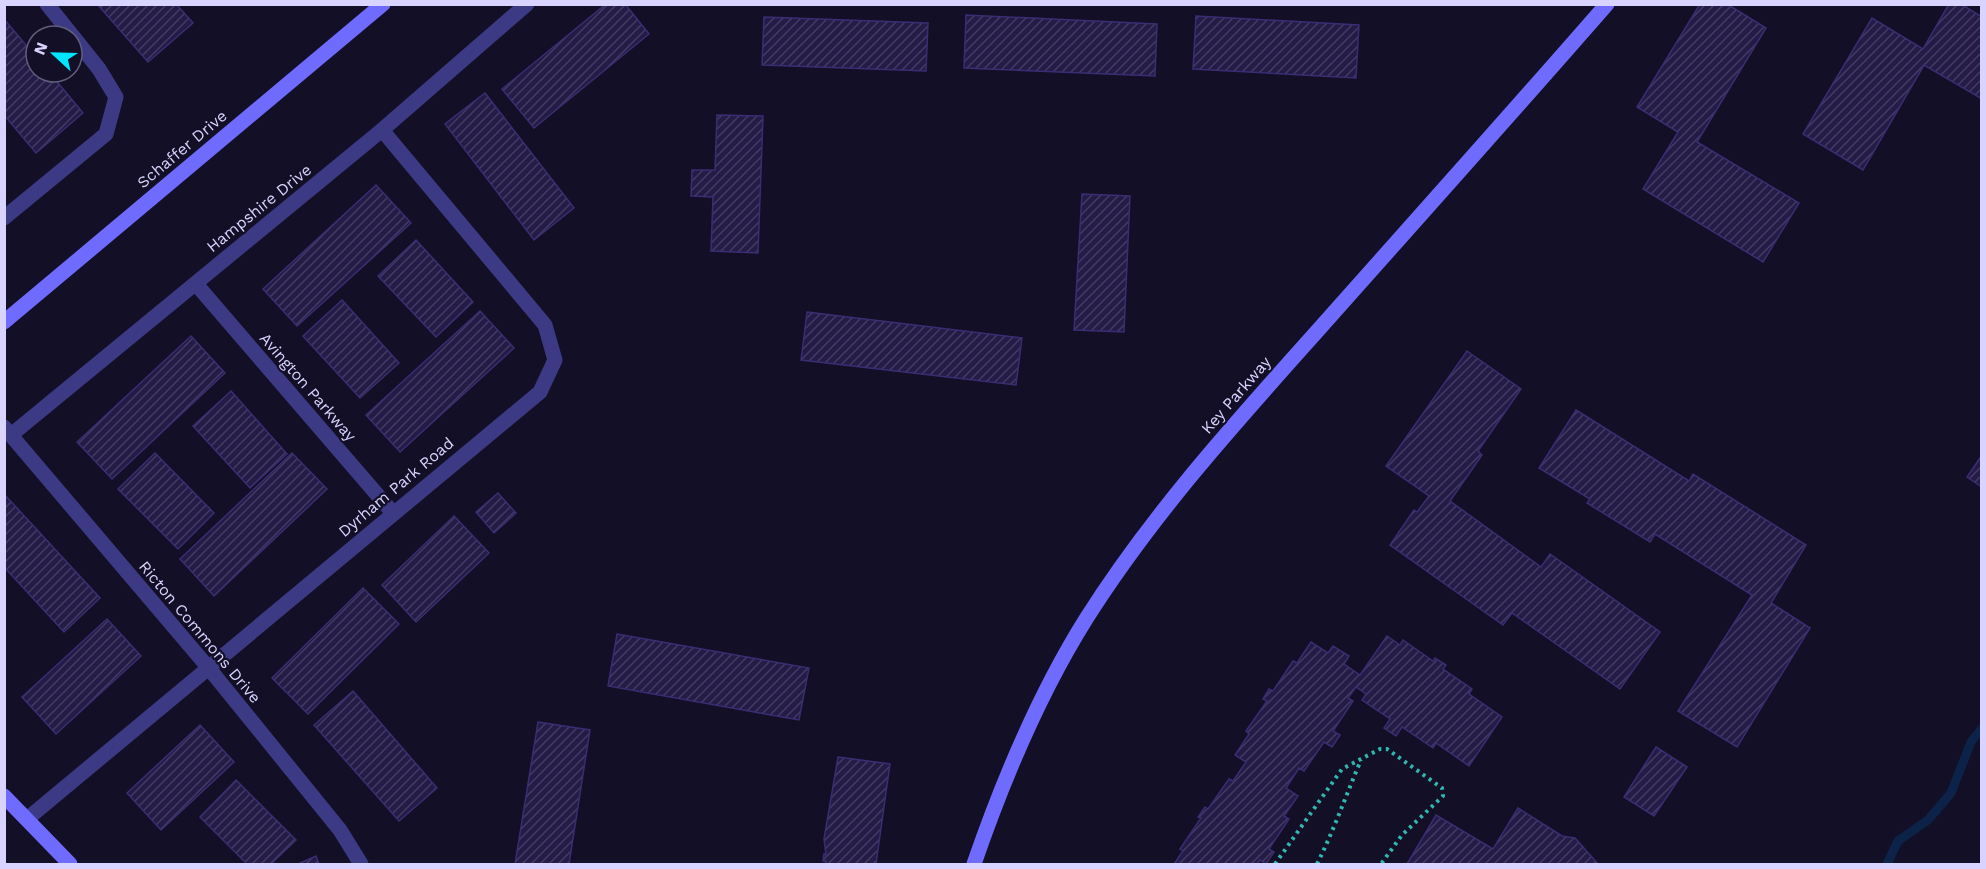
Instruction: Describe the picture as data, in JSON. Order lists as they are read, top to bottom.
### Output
{
  "streets": {
    "street": [
      "Schaffer Drive",
      "Hampshire Drive",
      "Avington Parkway",
      "Key Parkway",
      "Dyrham Park Road",
      "Ricton Commons Drive"
    ]
  },
  "crossings": [
    ["Hampshire Drive", "Avington Parkway"],
    ["Hampshire Drive", "Dyrham Park Road"],
    ["Hampshire Drive", "Ricton Commons Drive"],
    ["Avington Parkway", "Dyrham Park Road"],
    ["Dyrham Park Road", "Ricton Commons Drive"]
  ],
  "north": "left"
}
